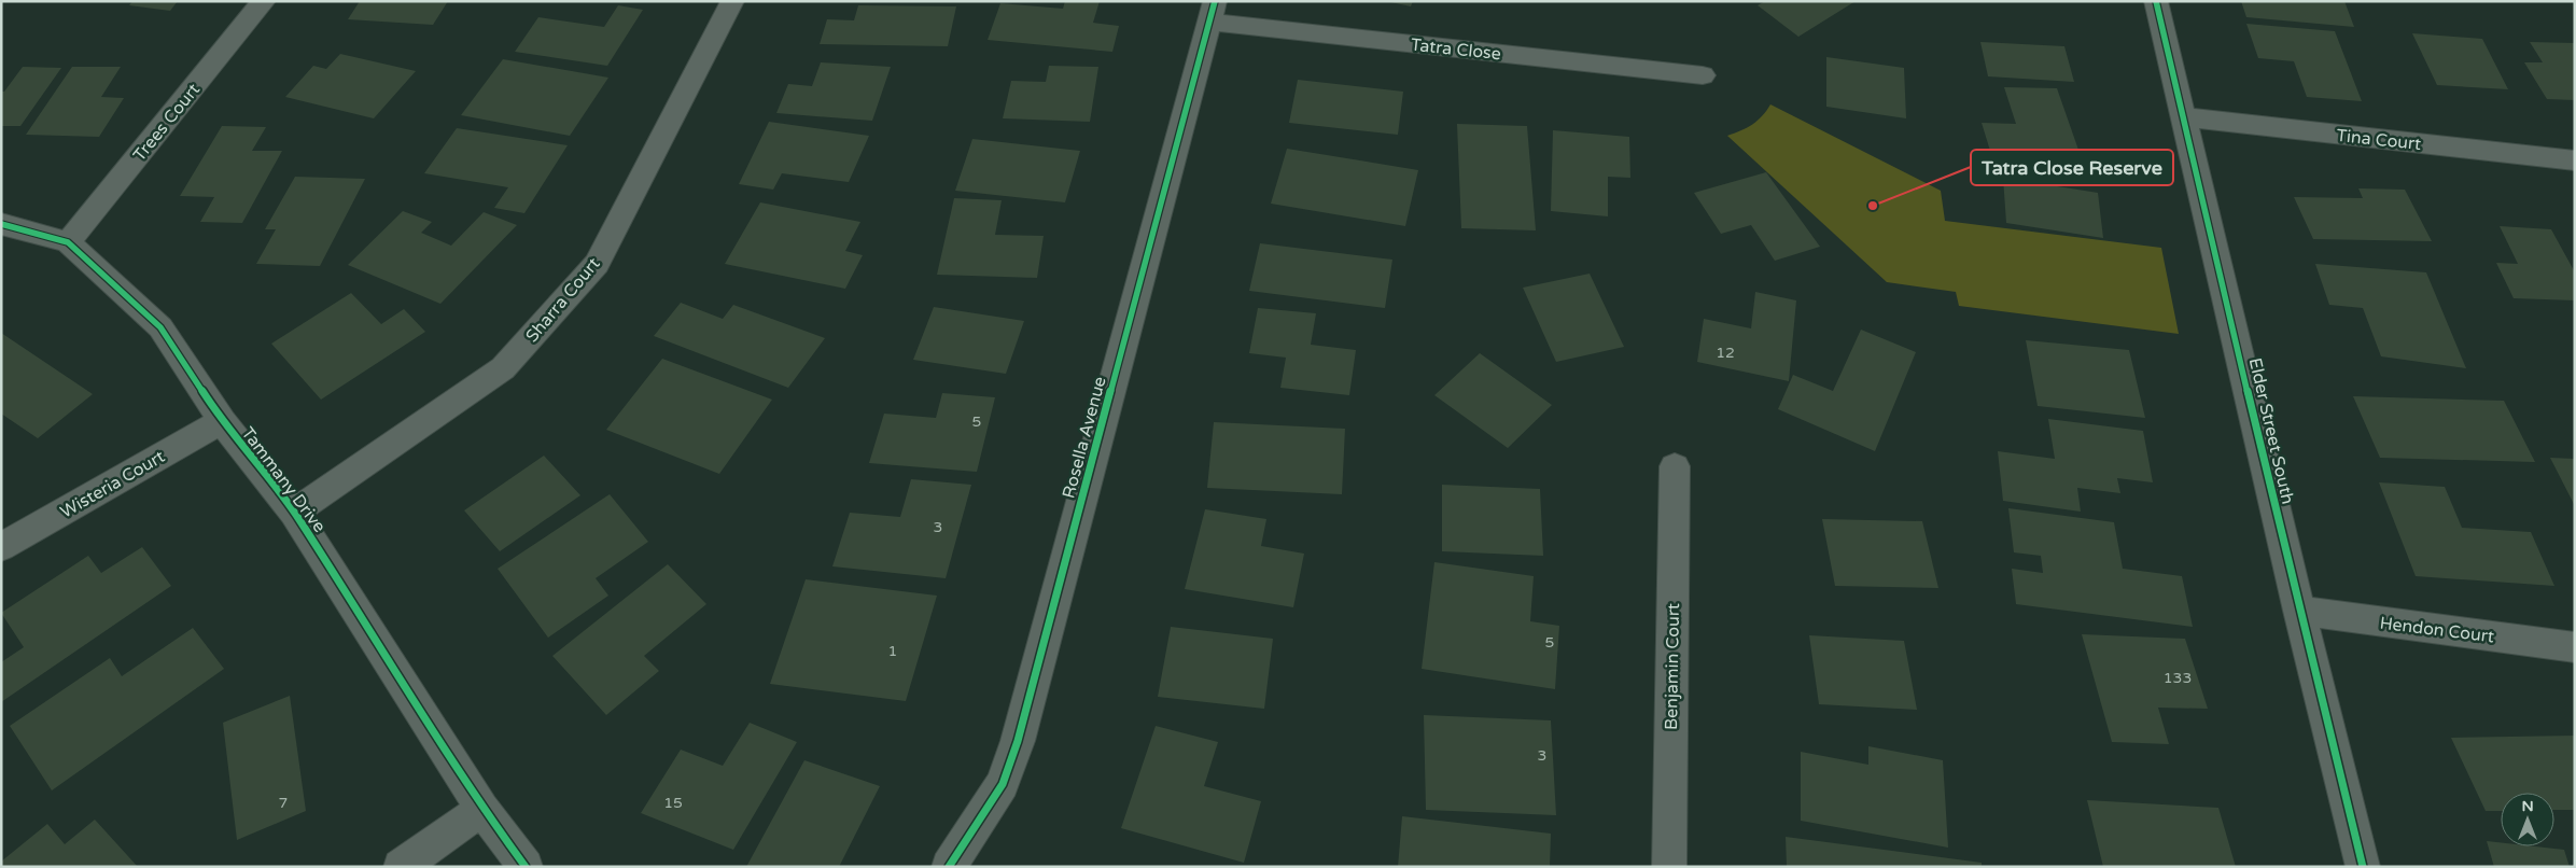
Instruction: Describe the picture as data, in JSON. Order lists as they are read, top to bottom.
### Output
{
  "streets": {
    "street": [
      "Tatra Close",
      "Trees Court",
      "Tina Court",
      "Sharra Court",
      "Elder Street South",
      "Rosella Avenue",
      "Tammany Drive",
      "Wisteria Court",
      "Hendon Court",
      "Benjamin Court"
    ]
  },
  "crossings": [
    ["Tatra Close", "Rosella Avenue"],
    ["Trees Court", "Tammany Drive"],
    ["Tina Court", "Elder Street South"],
    ["Sharra Court", "Tammany Drive"],
    ["Elder Street South", "Hendon Court"],
    ["Tammany Drive", "Wisteria Court"]
  ],
  "places": ["Tatra Close Reserve"],
  "house_numbers": [
    "12",
    "5",
    "3",
    "5",
    "1",
    "133",
    "3",
    "7",
    "15"
  ],
  "north": "top"
}
